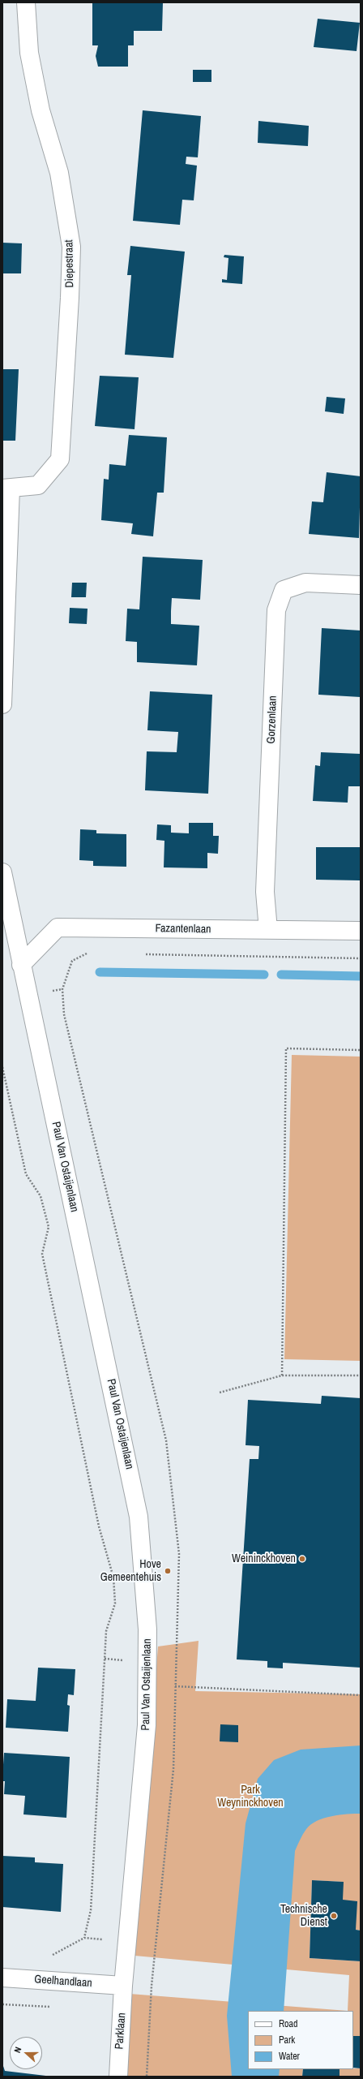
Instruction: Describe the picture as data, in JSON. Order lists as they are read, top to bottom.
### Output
{
  "streets": {
    "street": [
      "Diepestraat",
      "Gorzenlaan",
      "Fazantenlaan",
      "Paul Van Ostaijenlaan",
      "Geelhandlaan",
      "Parklaan"
    ]
  },
  "crossings": [
    ["Gorzenlaan", "Fazantenlaan"],
    ["Fazantenlaan", "Paul Van Ostaijenlaan"],
    ["Paul Van Ostaijenlaan", "Geelhandlaan"],
    ["Paul Van Ostaijenlaan", "Parklaan"],
    ["Geelhandlaan", "Parklaan"]
  ],
  "parks": ["Park Weyninckhoven"],
  "places": ["Weininckhoven", "Hove Gemeentehuis", "Technische Dienst"],
  "legend": ["Road", "Park", "Water"],
  "north": "left"
}
